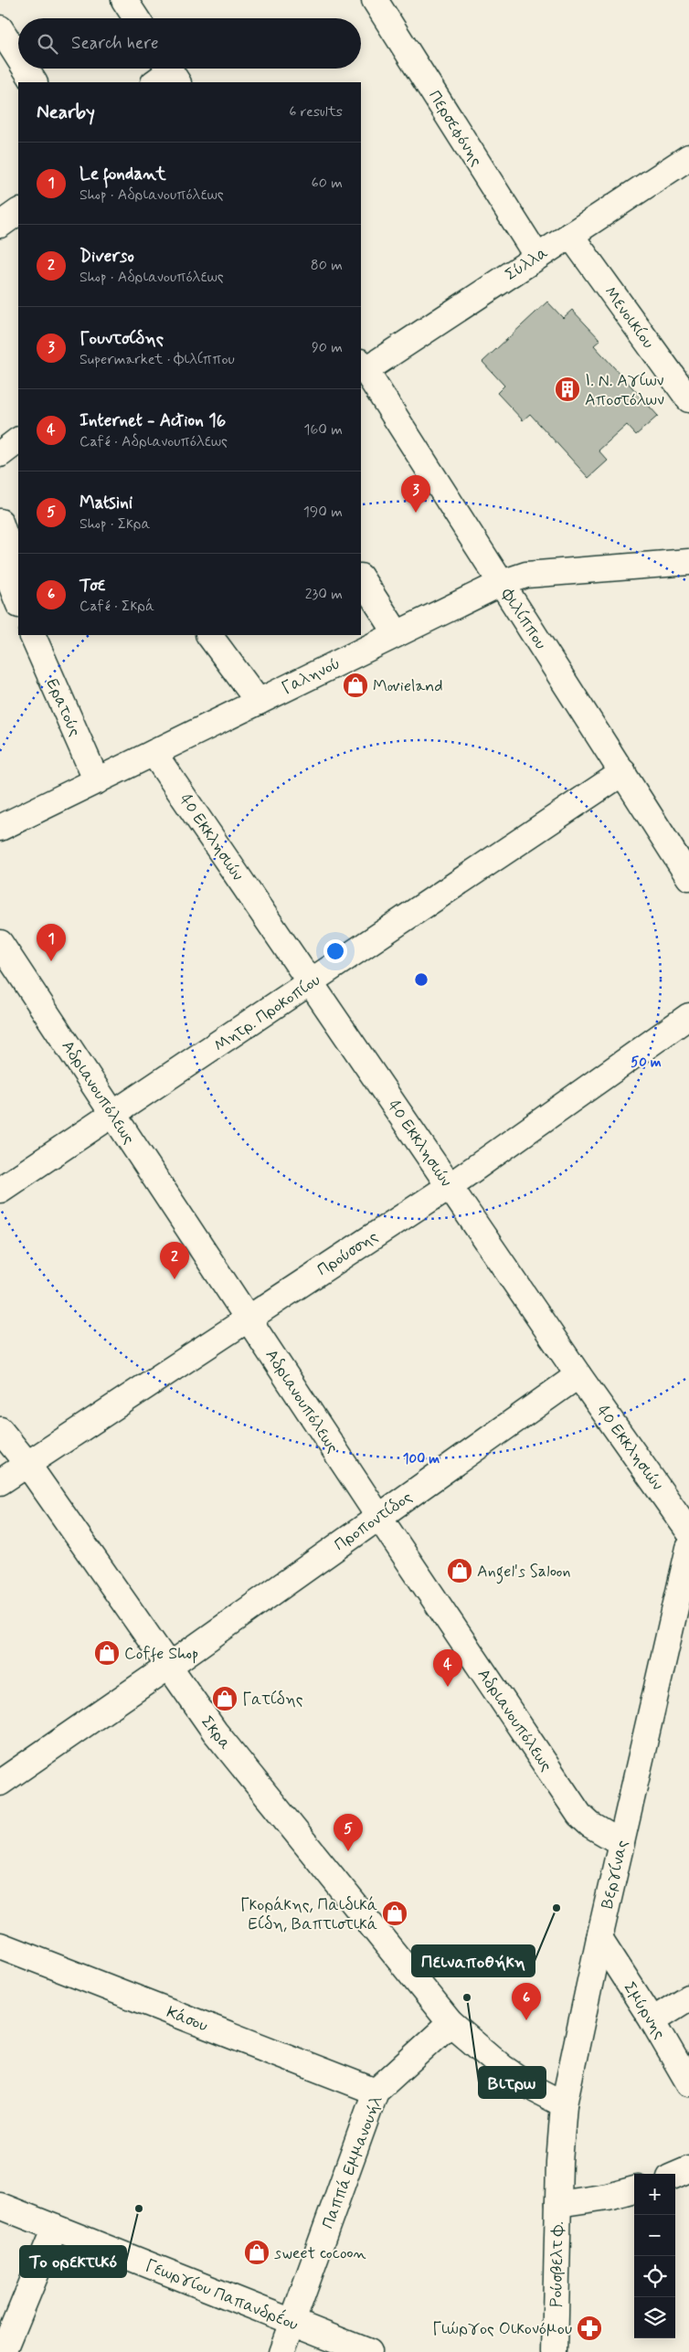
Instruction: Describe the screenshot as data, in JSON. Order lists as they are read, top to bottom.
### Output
{
  "streets": {
    "street": [
      "Περσεφόνης",
      "Σύλλα",
      "Μενοικίου",
      "Φιλίππου",
      "Γαληνού",
      "Ερατούς",
      "40 Εκκλησιών",
      "Μητρ. Προκοπίου",
      "Αδριανουπόλεως",
      "Προύσσης",
      "Προποντίδος",
      "Σκρα",
      "Βεργίνας",
      "Σμύρνης",
      "Κάσου",
      "Παππά Εμμανουήλ",
      "Ρούσβελτ Φ.",
      "Γεωργίου Παπανδρέου"
    ]
  },
  "crossings": [
    ["Περσεφόνης", "Σύλλα"],
    ["Σύλλα", "Μενοικίου"],
    ["Σύλλα", "Φιλίππου"],
    ["Φιλίππου", "Γαληνού"],
    ["Φιλίππου", "Μητρ. Προκοπίου"],
    ["Γαληνού", "Ερατούς"],
    ["Γαληνού", "40 Εκκλησιών"],
    ["40 Εκκλησιών", "Μητρ. Προκοπίου"],
    ["40 Εκκλησιών", "Προύσσης"],
    ["40 Εκκλησιών", "Προποντίδος"],
    ["Μητρ. Προκοπίου", "Αδριανουπόλεως"],
    ["Αδριανουπόλεως", "Προύσσης"],
    ["Αδριανουπόλεως", "Προποντίδος"],
    ["Αδριανουπόλεως", "Βεργίνας"],
    ["Προύσσης", "Σκρα"],
    ["Προποντίδος", "Σκρα"],
    ["Σκρα", "Βεργίνας"],
    ["Σκρα", "Παππά Εμμανουήλ"],
    ["Βεργίνας", "Σμύρνης"],
    ["Βεργίνας", "Ρούσβελτ Φ."],
    ["Κάσου", "Παππά Εμμανουήλ"],
    ["Παππά Εμμανουήλ", "Γεωργίου Παπανδρέου"]
  ],
  "places": {
    "building": ["Ι. Ν. Αγίων Αποστόλων"],
    "shop": [
      "Movieland",
      "Angel's Saloon",
      "Coffe Shop",
      "Γατίδης",
      "Γκοράκης, Παιδικά Είδη, Βαπτιστικά",
      "sweet cocoon"
    ],
    "other": ["Πειναποθήκη", "Βιτρω", "Το ορεκτικό"],
    "pharmacy": ["Γιώργος Οικονόμου"]
  },
  "page": {
    "search": "Search here",
    "heading": ["Nearby", "6 results"],
    "list": [
      {
        "mark": "1",
        "name": "Le fondant",
        "note": "Shop · Αδριανουπόλεως",
        "value": "60 m"
      },
      {
        "mark": "2",
        "name": "Diverso",
        "note": "Shop · Αδριανουπόλεως",
        "value": "80 m"
      },
      {
        "mark": "3",
        "name": "Γουντσίδης",
        "note": "Supermarket · Φιλίππου",
        "value": "90 m"
      },
      {
        "mark": "4",
        "name": "Internet - Action 16",
        "note": "Café · Αδριανουπόλεως",
        "value": "160 m"
      },
      {
        "mark": "5",
        "name": "Matsini",
        "note": "Shop · Σκρα",
        "value": "190 m"
      },
      {
        "mark": "6",
        "name": "Τσε",
        "note": "Café · Σκρά",
        "value": "230 m"
      }
    ],
    "pins": [
      "3",
      "1",
      "2",
      "4",
      "5",
      "6"
    ],
    "map_buttons": ["+", "−"]
  },
  "rings": ["50 m", "100 m"]
}
